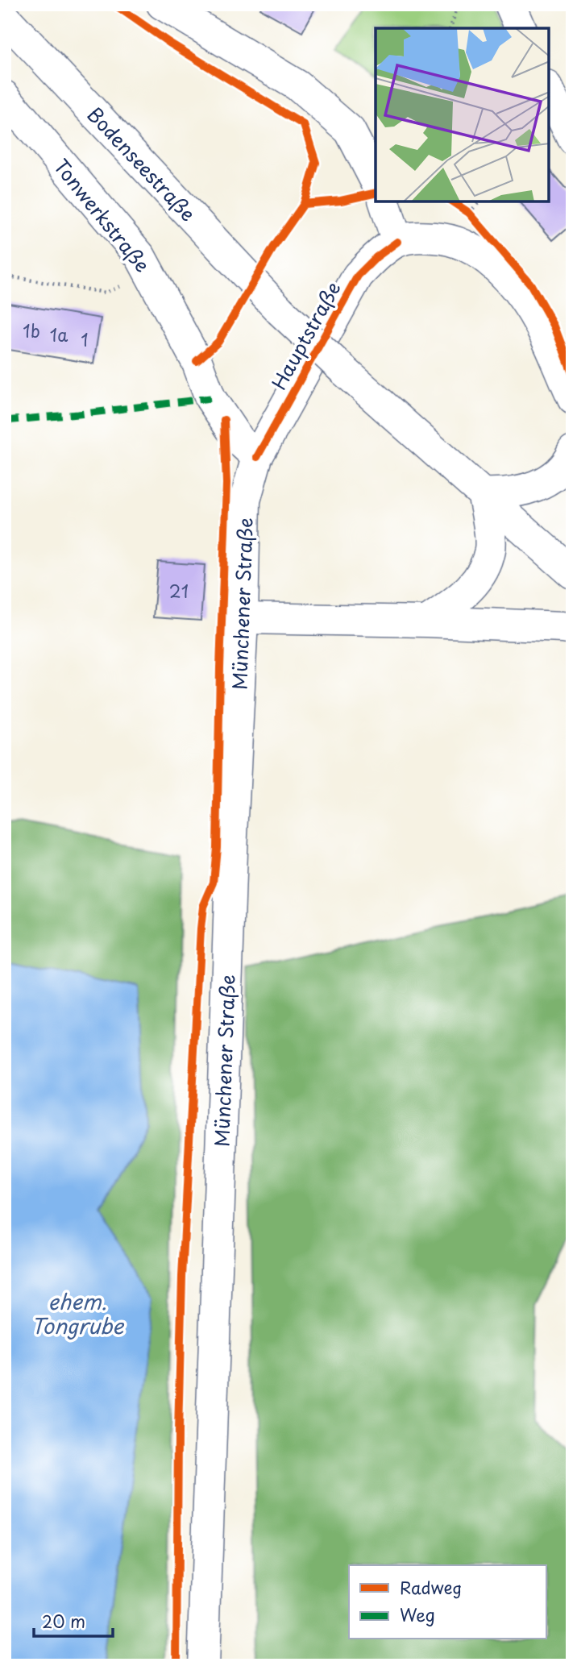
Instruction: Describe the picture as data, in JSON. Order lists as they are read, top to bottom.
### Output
{
  "streets": {
    "street": [
      "Bodenseestraße",
      "Tonwerkstraße",
      "Hauptstraße",
      "Münchener Straße"
    ]
  },
  "crossings": [
    ["Tonwerkstraße", "Hauptstraße"],
    ["Tonwerkstraße", "Münchener Straße"],
    ["Hauptstraße", "Münchener Straße"]
  ],
  "water": ["ehem. Tongrube"],
  "house_numbers": [
    "1b",
    "1a",
    "1",
    "21"
  ],
  "legend": ["Radweg", "Weg"],
  "scale_bar": "20 m"
}
